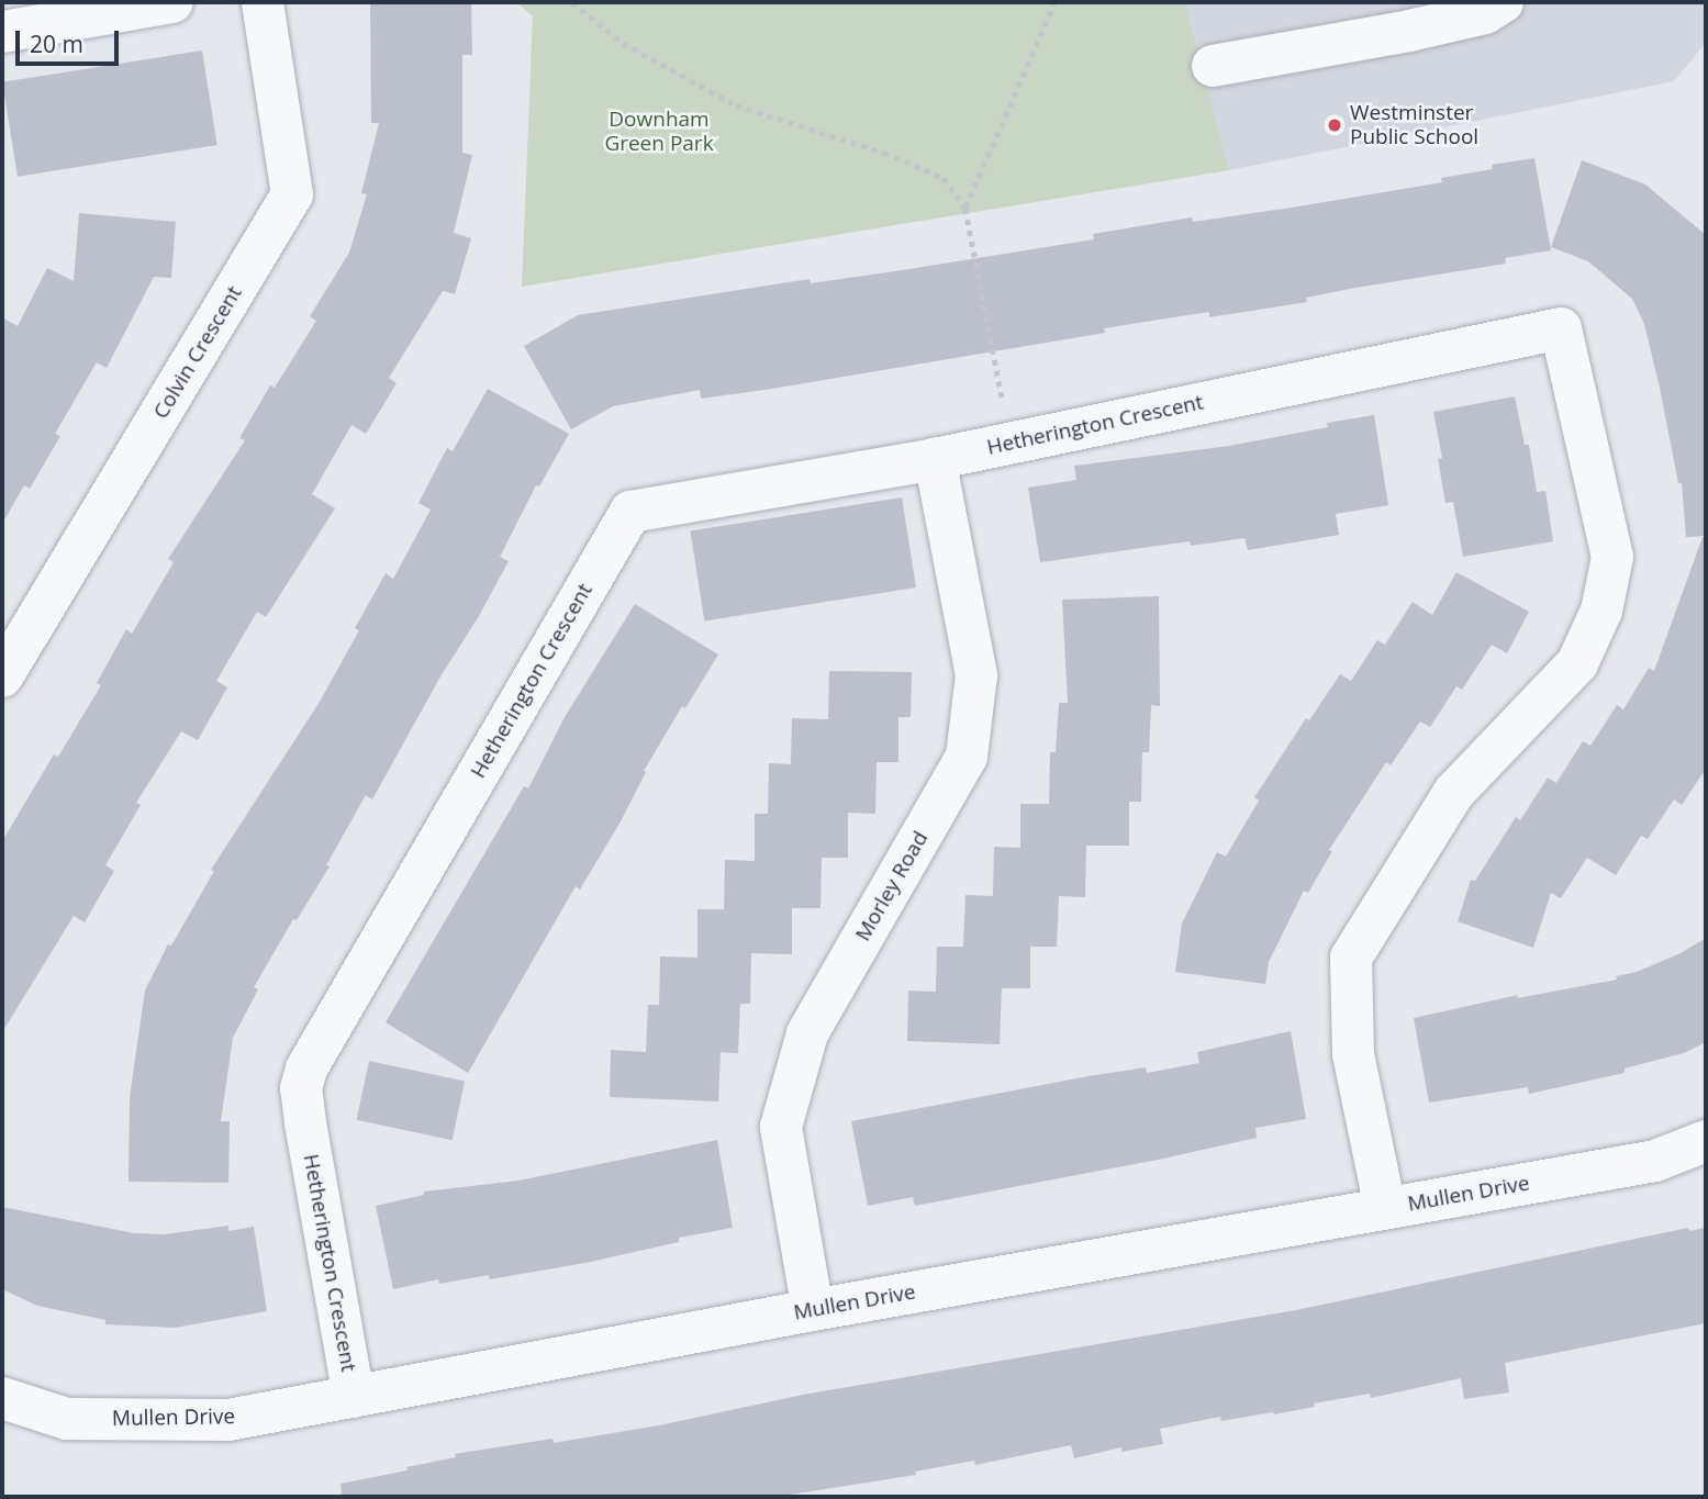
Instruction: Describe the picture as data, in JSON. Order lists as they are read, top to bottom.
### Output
{
  "streets": {
    "street": [
      "Colvin Crescent",
      "Hetherington Crescent",
      "Morley Road",
      "Mullen Drive"
    ]
  },
  "crossings": [
    ["Hetherington Crescent", "Morley Road"],
    ["Hetherington Crescent", "Mullen Drive"],
    ["Morley Road", "Mullen Drive"]
  ],
  "parks": ["Downham Green Park"],
  "places": ["Westminster Public School"],
  "scale_bar": "20 m"
}
